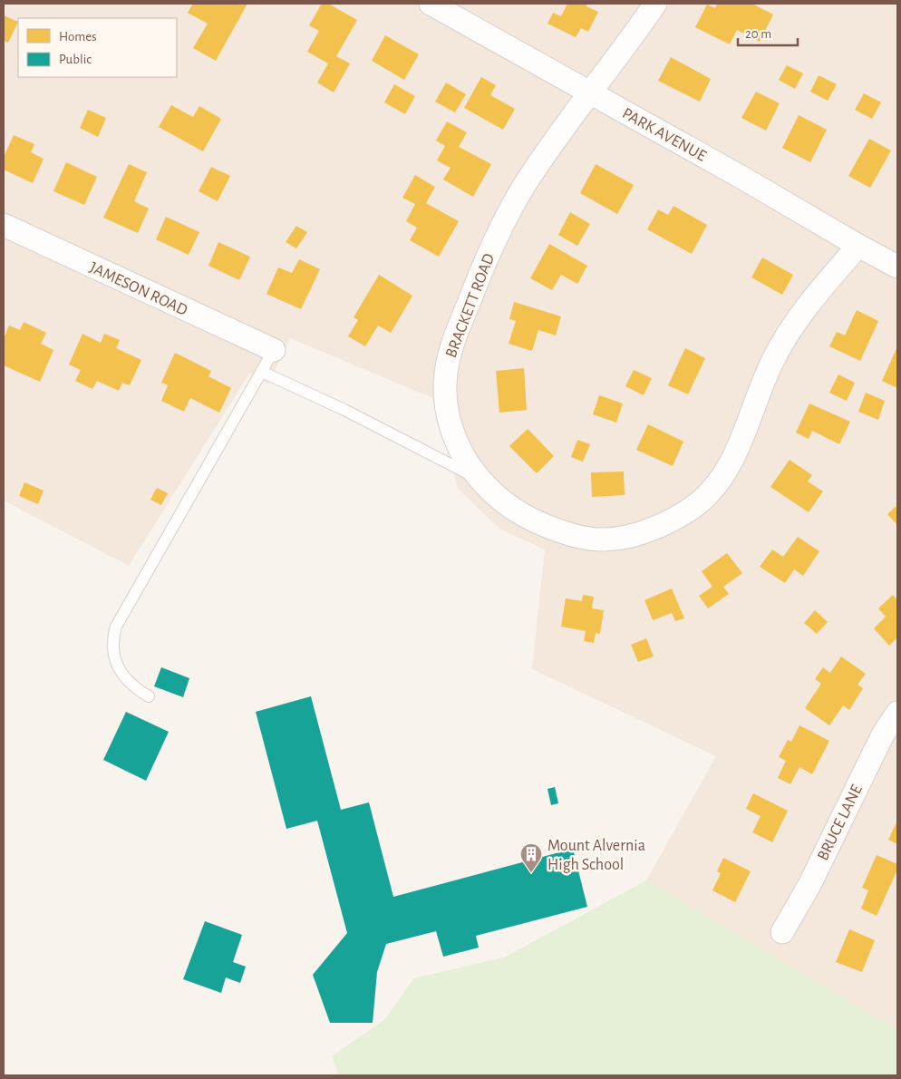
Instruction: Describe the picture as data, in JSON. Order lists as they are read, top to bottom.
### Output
{
  "streets": {
    "street": [
      "PARK AVENUE",
      "JAMESON ROAD",
      "BRACKETT ROAD",
      "BRUCE LANE"
    ]
  },
  "crossings": [
    ["PARK AVENUE", "BRACKETT ROAD"]
  ],
  "places": {
    "building": ["Mount Alvernia High School"]
  },
  "legend": ["Homes", "Public"],
  "scale_bar": "20 m"
}
